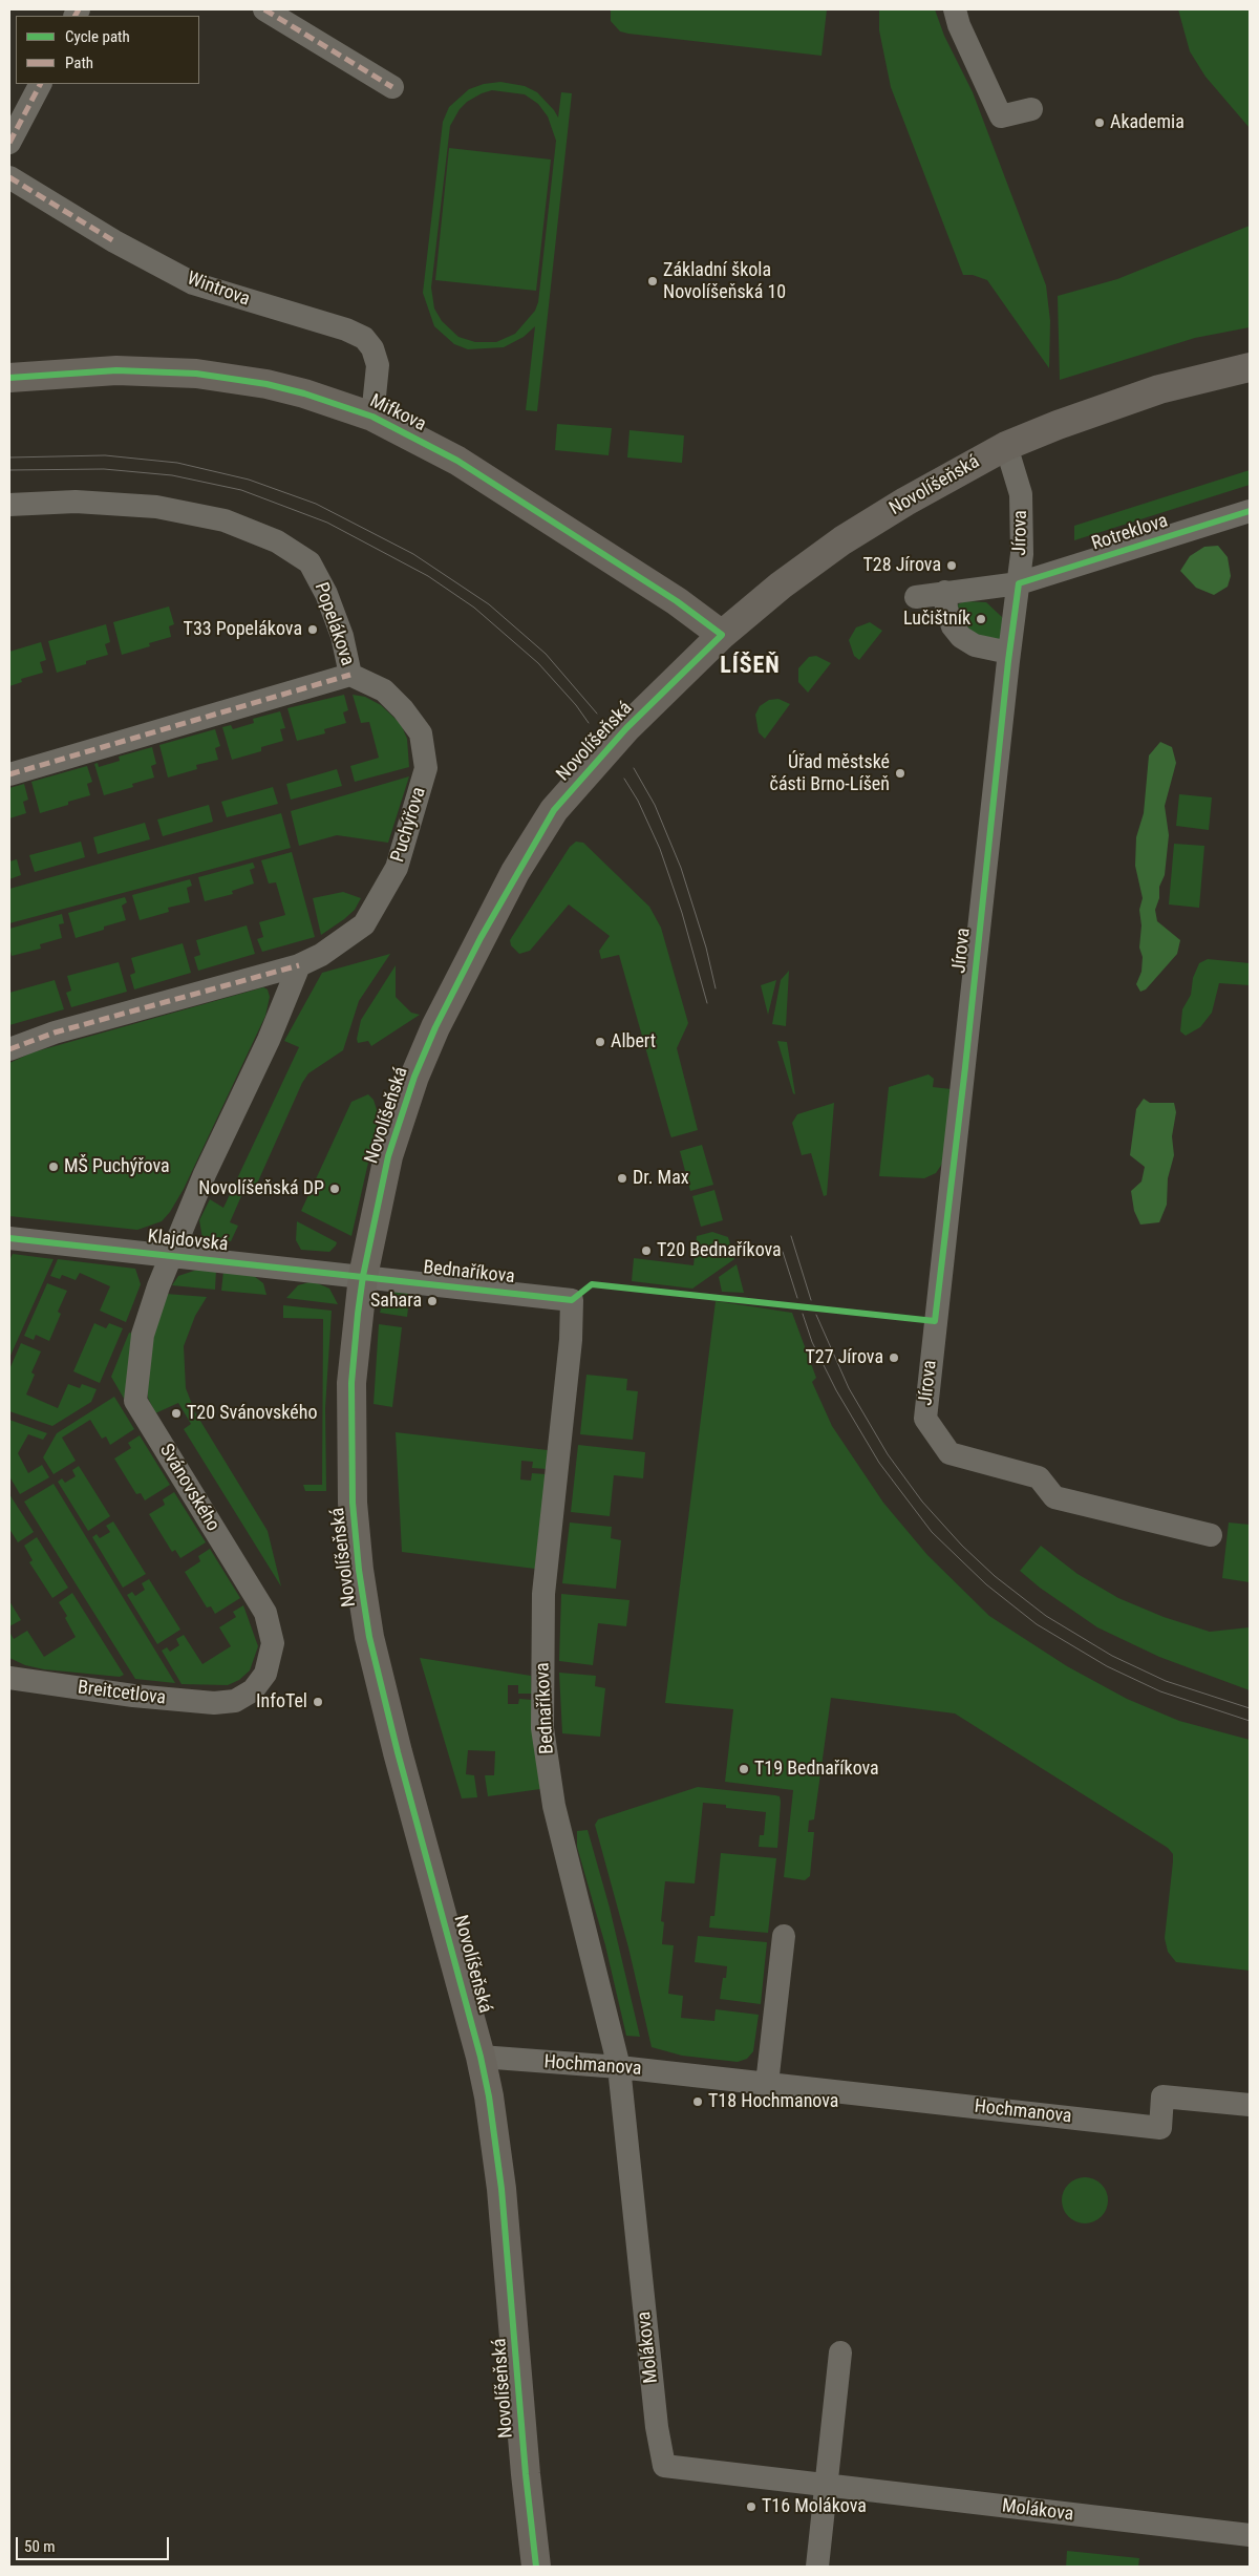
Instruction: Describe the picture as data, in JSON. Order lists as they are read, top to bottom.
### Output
{
  "streets": {
    "street": [
      "Wintrova",
      "Mifkova",
      "Novolíšeňská",
      "Jírova",
      "Rotreklova",
      "Popelákova",
      "Puchýřova",
      "Klajdovská",
      "Bednaříkova",
      "Svánovského",
      "Breitcetlova",
      "Hochmanova",
      "Molákova"
    ]
  },
  "crossings": [
    ["Wintrova", "Mifkova"],
    ["Mifkova", "Novolíšeňská"],
    ["Novolíšeňská", "Jírova"],
    ["Novolíšeňská", "Klajdovská"],
    ["Novolíšeňská", "Bednaříkova"],
    ["Novolíšeňská", "Hochmanova"],
    ["Jírova", "Rotreklova"],
    ["Popelákova", "Puchýřova"],
    ["Klajdovská", "Bednaříkova"],
    ["Klajdovská", "Svánovského"],
    ["Bednaříkova", "Hochmanova"],
    ["Bednaříkova", "Molákova"],
    ["Svánovského", "Breitcetlova"],
    ["Hochmanova", "Molákova"]
  ],
  "districts": ["LÍŠEŇ"],
  "places": [
    "Akademia",
    "Základní škola Novolíšeňská 10",
    "T28 Jírova",
    "Lučištník",
    "T33 Popelákova",
    "Úřad městské části Brno-Líšeň",
    "Albert",
    "MŠ Puchýřova",
    "Dr. Max",
    "Novolíšeňská DP",
    "T20 Bednaříkova",
    "Sahara",
    "T27 Jírova",
    "T20 Svánovského",
    "InfoTel",
    "T19 Bednaříkova",
    "T18 Hochmanova",
    "T16 Molákova"
  ],
  "legend": ["Cycle path", "Path"],
  "scale_bar": "50 m"
}
